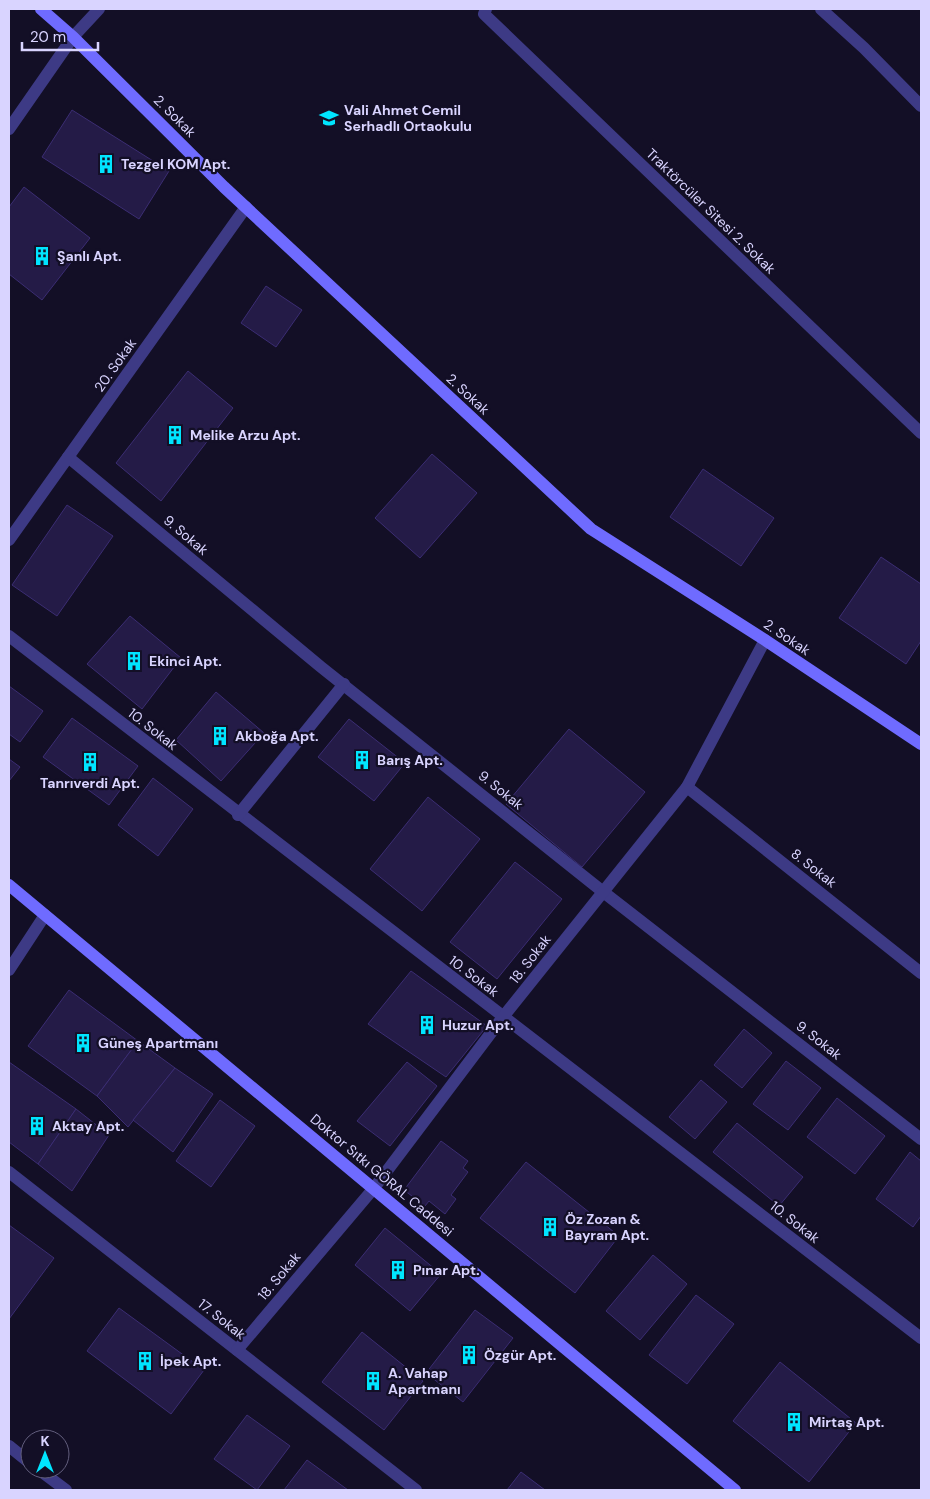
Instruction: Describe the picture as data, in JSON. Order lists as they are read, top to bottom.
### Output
{
  "streets": {
    "street": [
      "2. Sokak",
      "Traktörcüler Sitesi 2. Sokak",
      "20. Sokak",
      "9. Sokak",
      "10. Sokak",
      "8. Sokak",
      "18. Sokak",
      "Doktor Sıtkı GÖRAL Caddesi",
      "17. Sokak"
    ]
  },
  "crossings": [
    ["2. Sokak", "20. Sokak"],
    ["2. Sokak", "18. Sokak"],
    ["20. Sokak", "9. Sokak"],
    ["9. Sokak", "18. Sokak"],
    ["10. Sokak", "18. Sokak"],
    ["8. Sokak", "18. Sokak"],
    ["18. Sokak", "Doktor Sıtkı GÖRAL Caddesi"],
    ["18. Sokak", "17. Sokak"]
  ],
  "places": {
    "school or university": ["Vali Ahmet Cemil Serhadlı Ortaokulu"],
    "building": [
      "Tezgel KOM Apt.",
      "Şanlı Apt.",
      "Melike Arzu Apt.",
      "Ekinci Apt.",
      "Akboğa Apt.",
      "Barış Apt.",
      "Tanrıverdi Apt.",
      "Huzur Apt.",
      "Güneş Apartmanı",
      "Aktay Apt.",
      "Öz Zozan & Bayram Apt.",
      "Pınar Apt.",
      "Özgür Apt.",
      "İpek Apt.",
      "A. Vahap Apartmanı",
      "Mirtaş Apt."
    ]
  },
  "scale_bar": "20 m",
  "north": "top"
}
